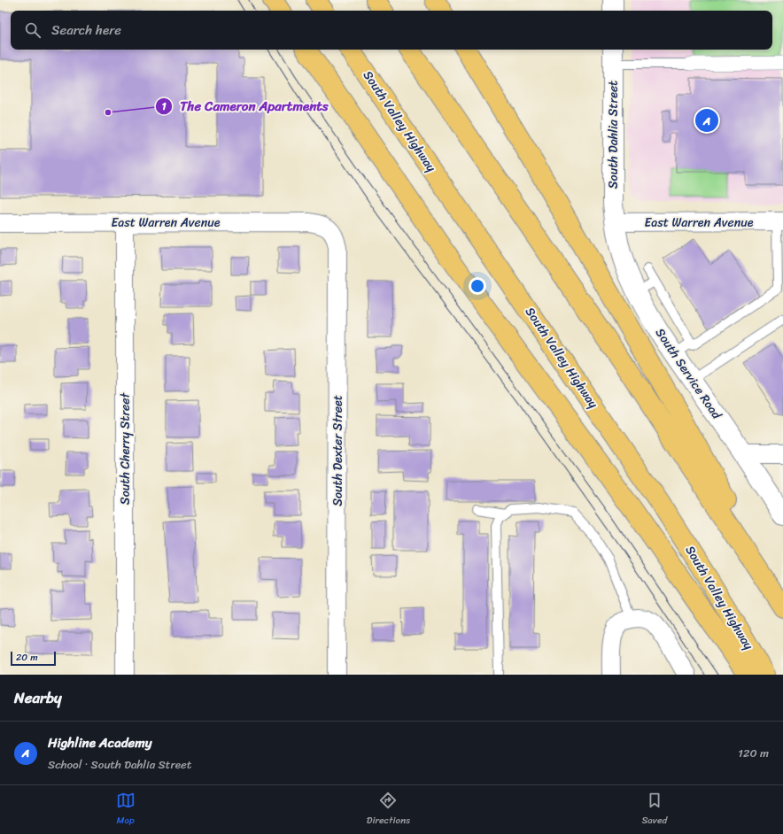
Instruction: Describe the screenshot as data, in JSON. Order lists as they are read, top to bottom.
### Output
{
  "streets": {
    "highway": ["South Valley Highway"],
    "street": [
      "South Dahlia Street",
      "East Warren Avenue",
      "South Service Road",
      "South Cherry Street",
      "South Dexter Street"
    ]
  },
  "crossings": [
    ["South Dahlia Street", "East Warren Avenue"],
    ["South Dahlia Street", "South Service Road"],
    ["East Warren Avenue", "South Service Road"],
    ["East Warren Avenue", "South Cherry Street"],
    ["East Warren Avenue", "South Dexter Street"]
  ],
  "places": ["The Cameron Apartments"],
  "scale_bar": "20 m",
  "page": {
    "search": "Search here",
    "pins": "A",
    "scale": "20 m",
    "heading": "Nearby",
    "list": [
      {
        "mark": "A",
        "name": "Highline Academy",
        "note": "School · South Dahlia Street",
        "value": "120 m"
      }
    ],
    "nav": ["Map", "Directions", "Saved"]
  }
}
